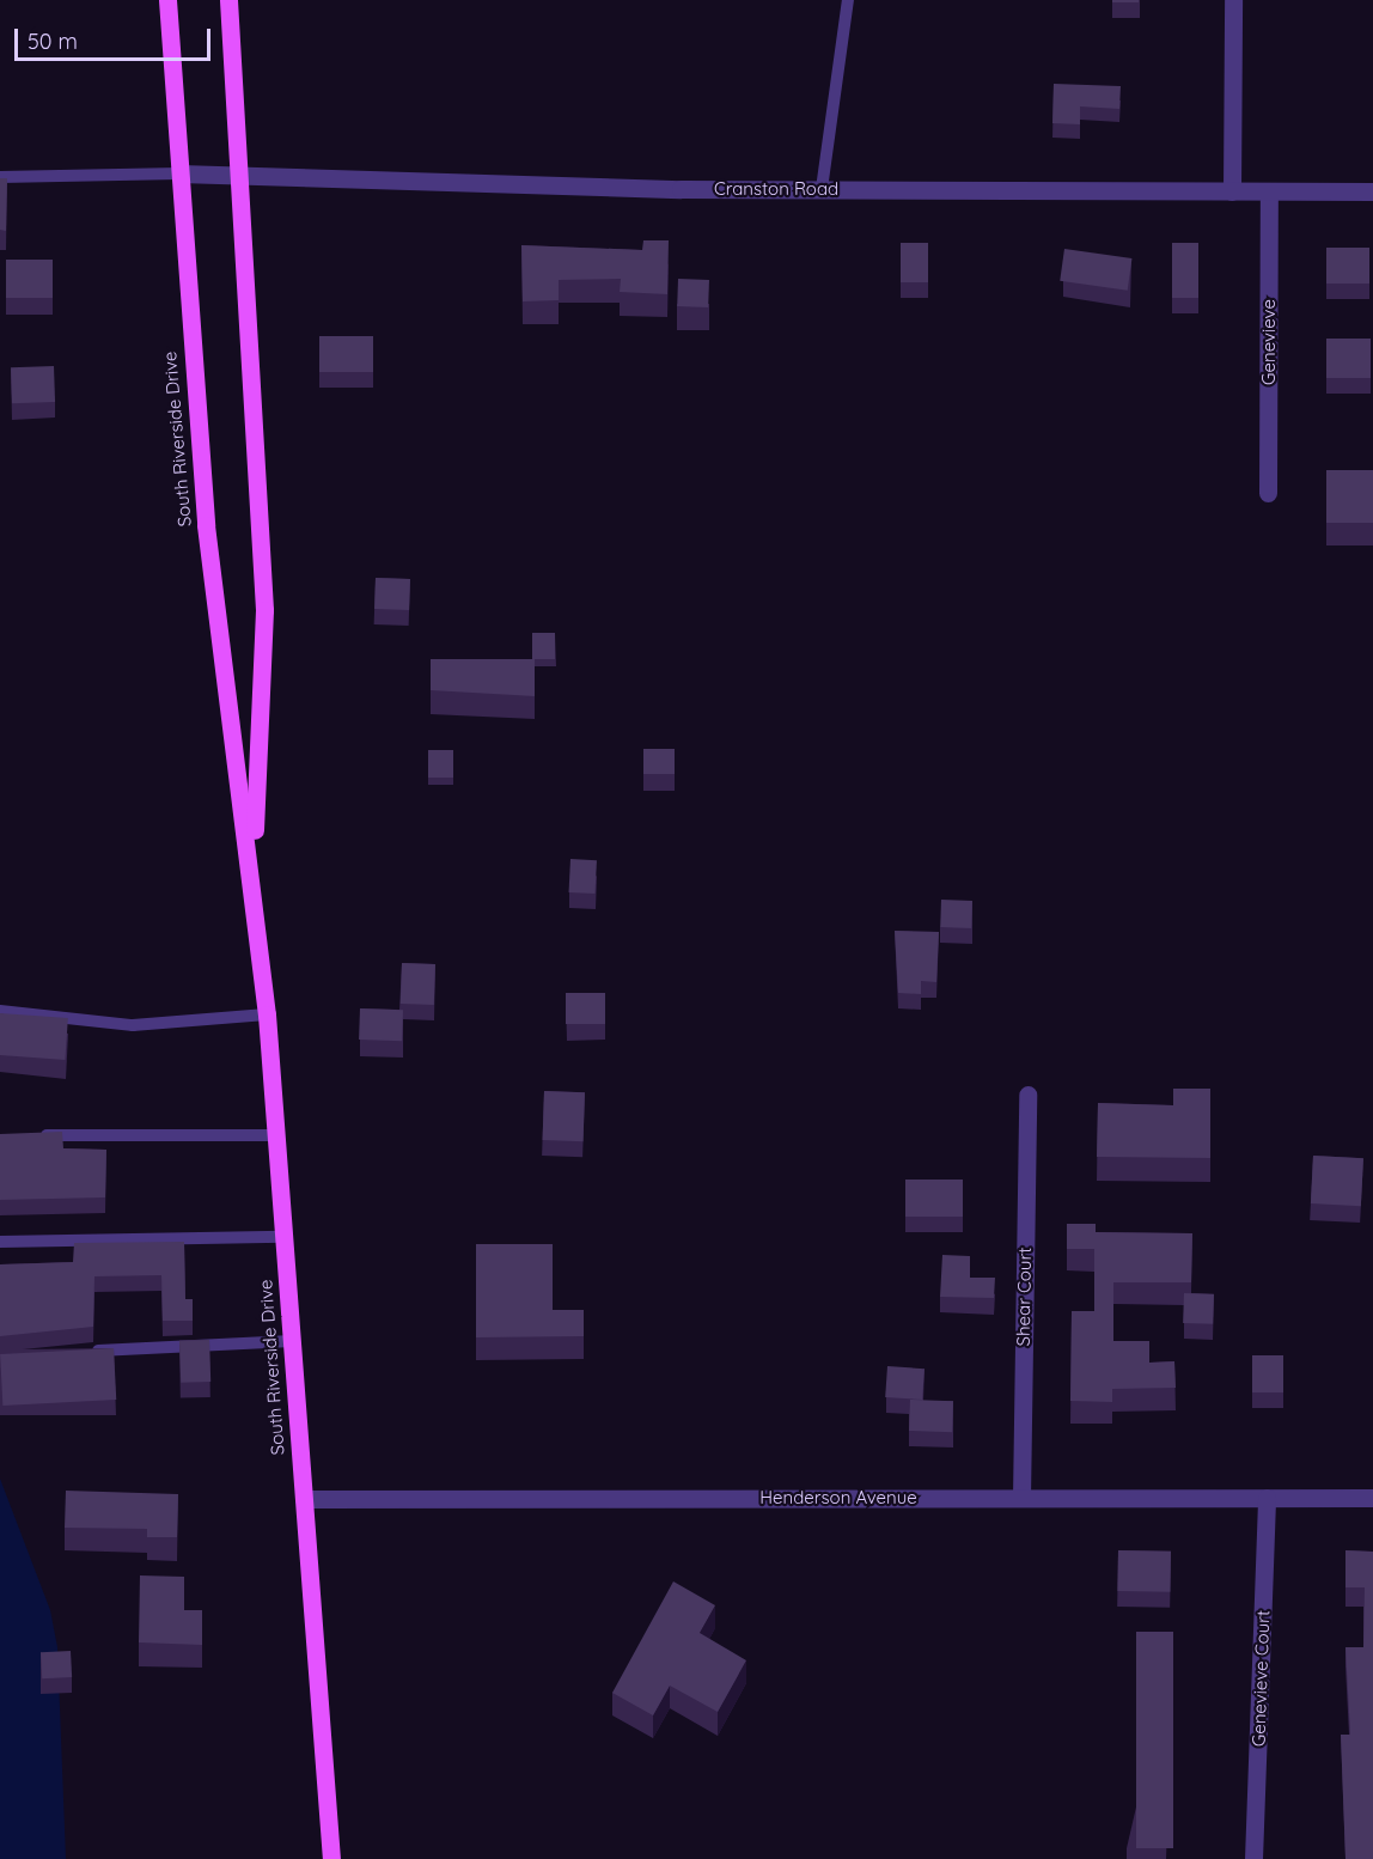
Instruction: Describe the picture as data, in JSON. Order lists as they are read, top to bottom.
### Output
{
  "streets": {
    "main road": ["South Riverside Drive"],
    "street": [
      "Cranston Road",
      "Genevieve",
      "Shear Court",
      "Henderson Avenue",
      "Genevieve Court"
    ]
  },
  "crossings": [
    ["Cranston Road", "Genevieve"],
    ["Cranston Road", "South Riverside Drive"],
    ["South Riverside Drive", "Henderson Avenue"],
    ["Shear Court", "Henderson Avenue"],
    ["Henderson Avenue", "Genevieve Court"]
  ],
  "scale_bar": "50 m"
}
